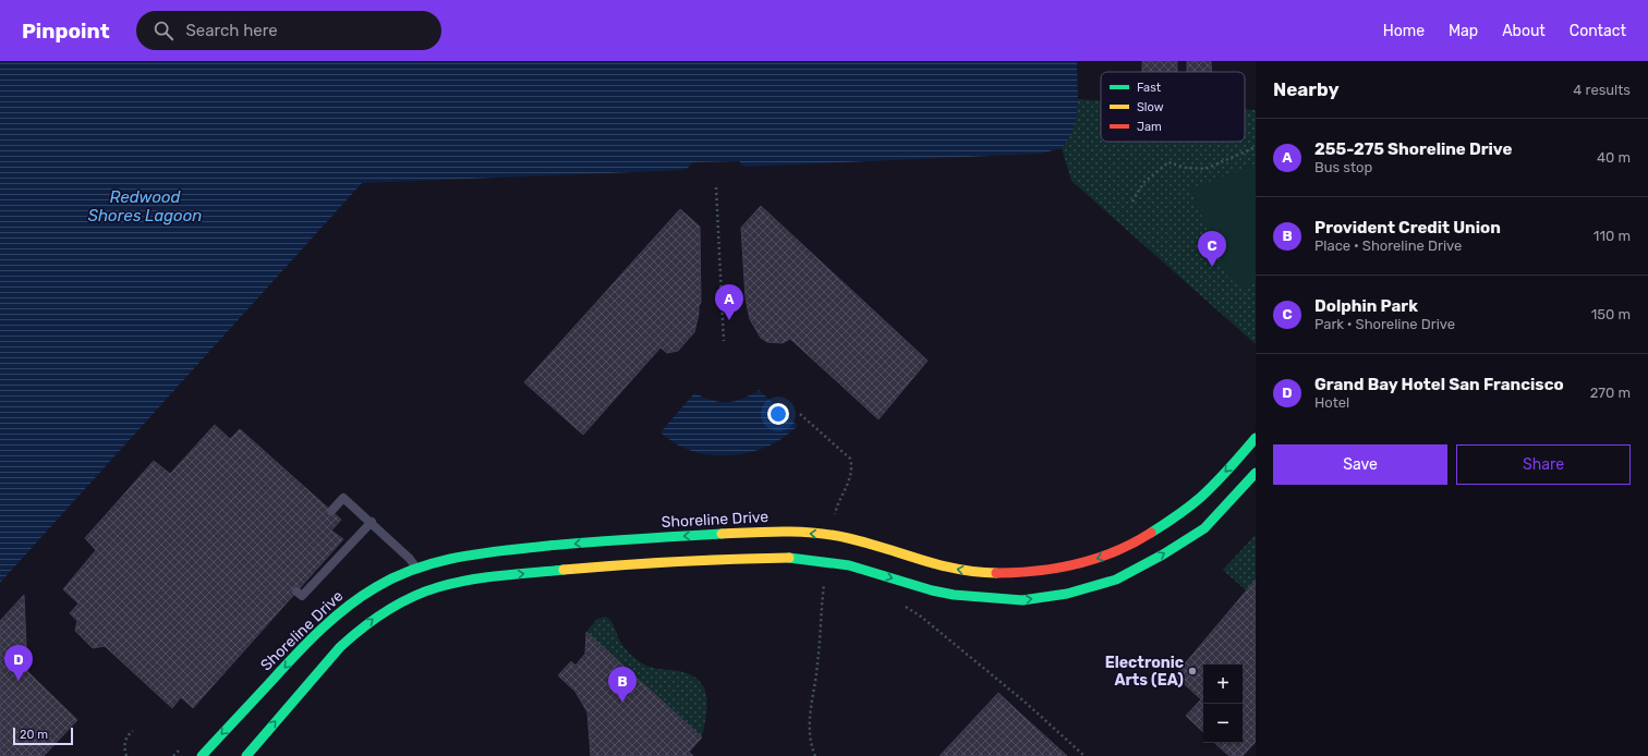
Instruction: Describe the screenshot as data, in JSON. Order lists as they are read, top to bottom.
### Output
{
  "streets": {
    "street": ["Shoreline Drive"]
  },
  "water": ["Redwood Shores Lagoon"],
  "places": ["Electronic Arts (EA)"],
  "legend": ["Fast", "Slow", "Jam"],
  "scale_bar": "20 m",
  "page": {
    "header": "Pinpoint",
    "search": "Search here",
    "nav": [
      "Home",
      "Map",
      "About",
      "Contact"
    ],
    "heading": ["Nearby", "4 results"],
    "list": [
      {
        "mark": "A",
        "name": "255-275 Shoreline Drive",
        "note": "Bus stop",
        "value": "40 m"
      },
      {
        "mark": "B",
        "name": "Provident Credit Union",
        "note": "Place · Shoreline Drive",
        "value": "110 m"
      },
      {
        "mark": "C",
        "name": "Dolphin Park",
        "note": "Park · Shoreline Drive",
        "value": "150 m"
      },
      {
        "mark": "D",
        "name": "Grand Bay Hotel San Francisco",
        "note": "Hotel",
        "value": "270 m"
      }
    ],
    "pins": [
      "C",
      "A",
      "D",
      "B"
    ],
    "buttons": ["Save", "Share"],
    "map_buttons": ["+", "−"],
    "scale": "20 m"
  }
}
